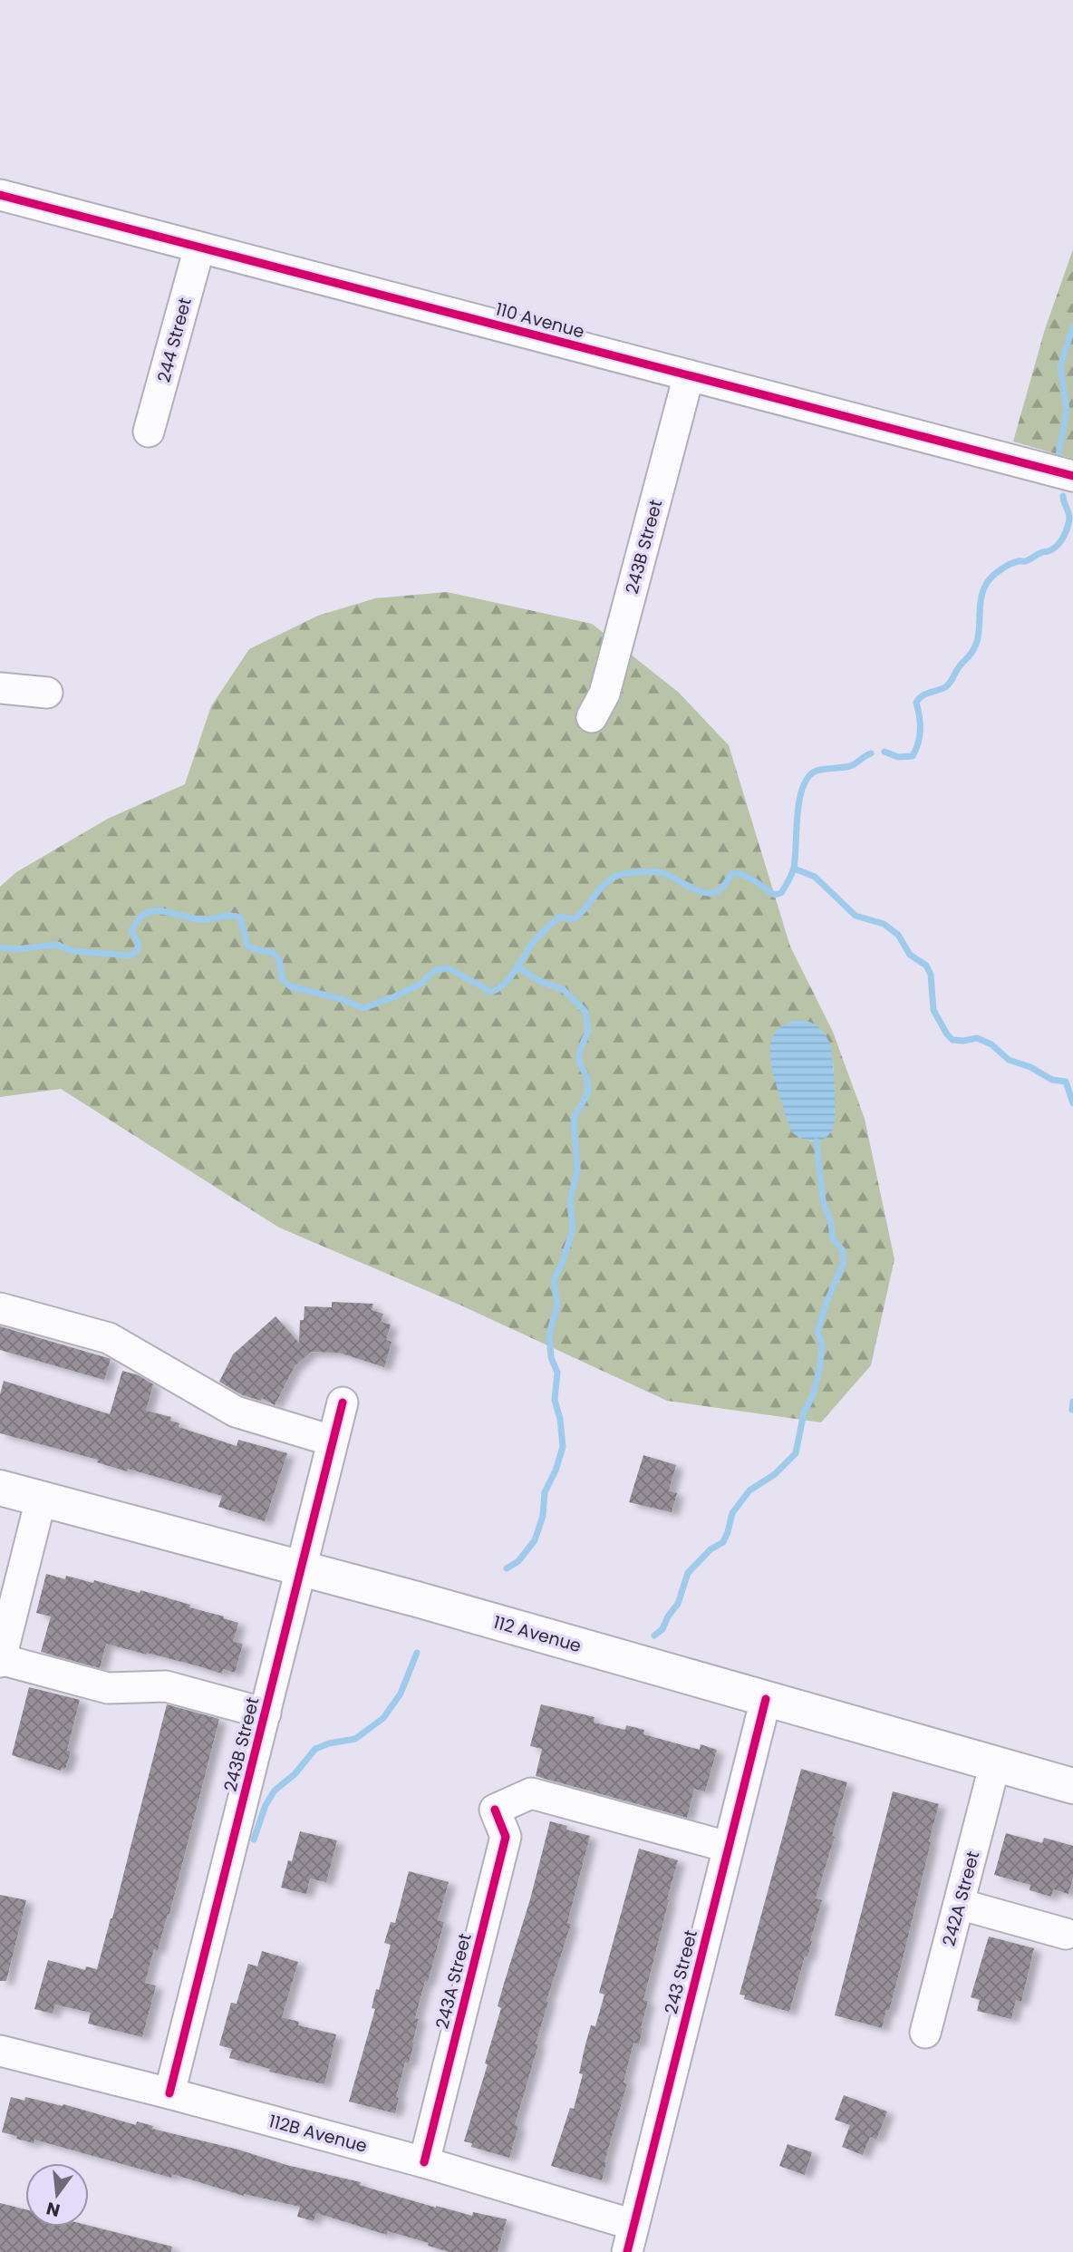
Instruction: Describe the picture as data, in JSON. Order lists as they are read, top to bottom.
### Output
{
  "streets": {
    "main road": ["112 Avenue"],
    "street": [
      "110 Avenue",
      "244 Street",
      "243B Street",
      "242A Street",
      "243 Street",
      "243A Street",
      "112B Avenue"
    ]
  },
  "crossings": [
    ["110 Avenue", "244 Street"],
    ["110 Avenue", "243B Street"],
    ["243B Street", "112 Avenue"],
    ["243B Street", "112B Avenue"],
    ["112 Avenue", "242A Street"],
    ["112 Avenue", "243 Street"],
    ["243 Street", "243A Street"],
    ["243 Street", "112B Avenue"],
    ["243A Street", "112B Avenue"]
  ],
  "north": "bottom"
}
